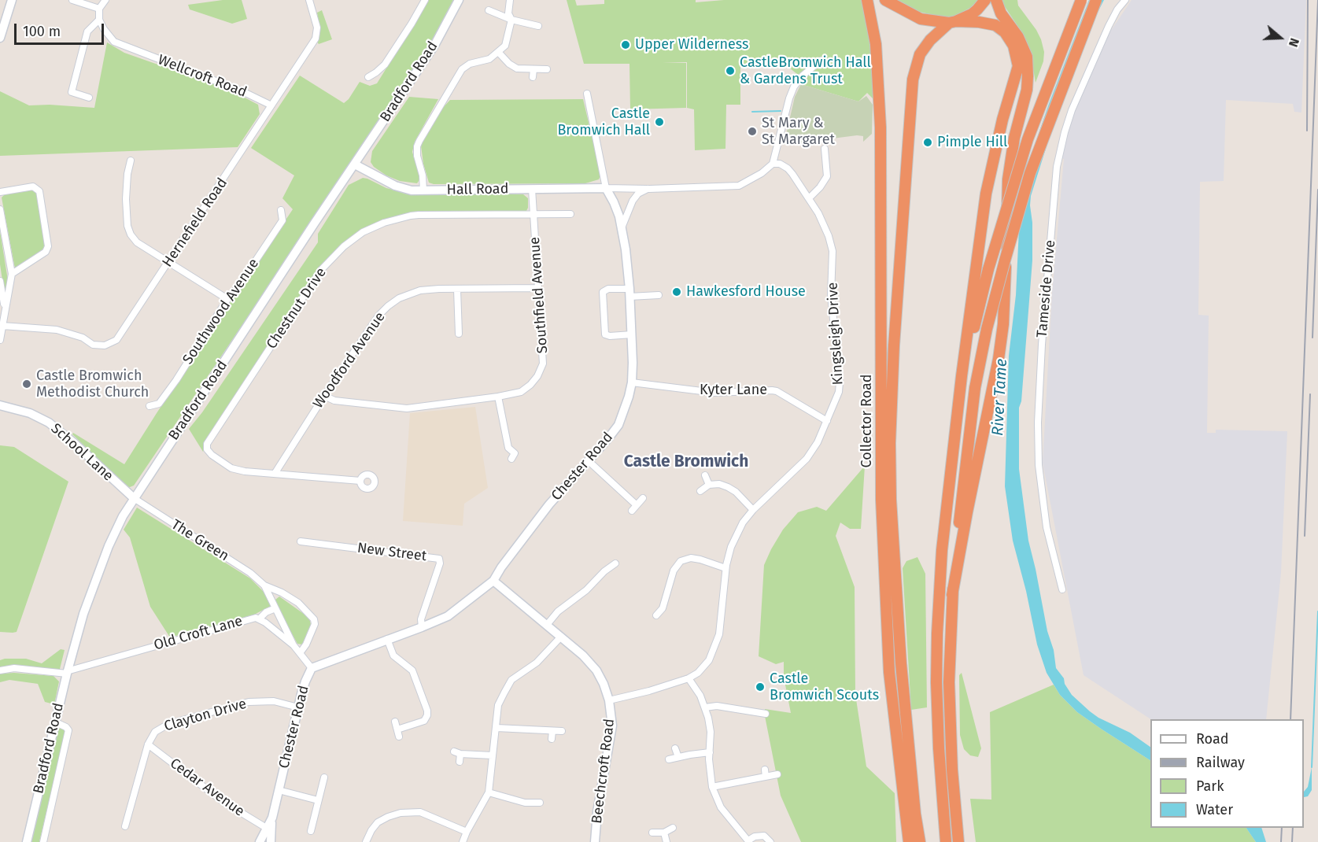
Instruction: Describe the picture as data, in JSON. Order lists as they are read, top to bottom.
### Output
{
  "streets": {
    "highway": ["Collector Road"],
    "main road": [
      "Bradford Road",
      "Hall Road",
      "School Lane",
      "Chester Road",
      "Beechcroft Road"
    ],
    "street": [
      "Wellcroft Road",
      "Hernefield Road",
      "Tameside Drive",
      "Southfield Avenue",
      "Chestnut Drive",
      "Southwood Avenue",
      "Kingsleigh Drive",
      "Woodford Avenue",
      "Kyter Lane",
      "The Green",
      "New Street",
      "Old Croft Lane",
      "Clayton Drive",
      "Cedar Avenue"
    ]
  },
  "crossings": [
    ["Wellcroft Road", "Hernefield Road"],
    ["Bradford Road", "Hall Road"],
    ["Bradford Road", "School Lane"],
    ["Bradford Road", "The Green"],
    ["Bradford Road", "Old Croft Lane"],
    ["Hall Road", "Southfield Avenue"],
    ["Hall Road", "Chester Road"],
    ["Southfield Avenue", "Chestnut Drive"],
    ["Southfield Avenue", "Woodford Avenue"],
    ["Chestnut Drive", "Woodford Avenue"],
    ["Kingsleigh Drive", "Kyter Lane"],
    ["Kingsleigh Drive", "Beechcroft Road"],
    ["Kyter Lane", "Chester Road"],
    ["School Lane", "The Green"],
    ["Chester Road", "New Street"],
    ["Chester Road", "Old Croft Lane"],
    ["Chester Road", "Clayton Drive"],
    ["Chester Road", "Beechcroft Road"],
    ["Chester Road", "Cedar Avenue"],
    ["The Green", "Old Croft Lane"],
    ["Clayton Drive", "Cedar Avenue"]
  ],
  "districts": ["Castle Bromwich"],
  "water": ["River Tame"],
  "places": [
    "Upper Wilderness",
    "CastleBromwich Hall & Gardens Trust",
    "Castle Bromwich Hall",
    "St Mary & St Margaret",
    "Pimple Hill",
    "Hawkesford House",
    "Castle Bromwich Methodist Church",
    "Castle Bromwich Scouts"
  ],
  "legend": [
    "Road",
    "Railway",
    "Park",
    "Water"
  ],
  "scale_bar": "100 m",
  "north": "right"
}
